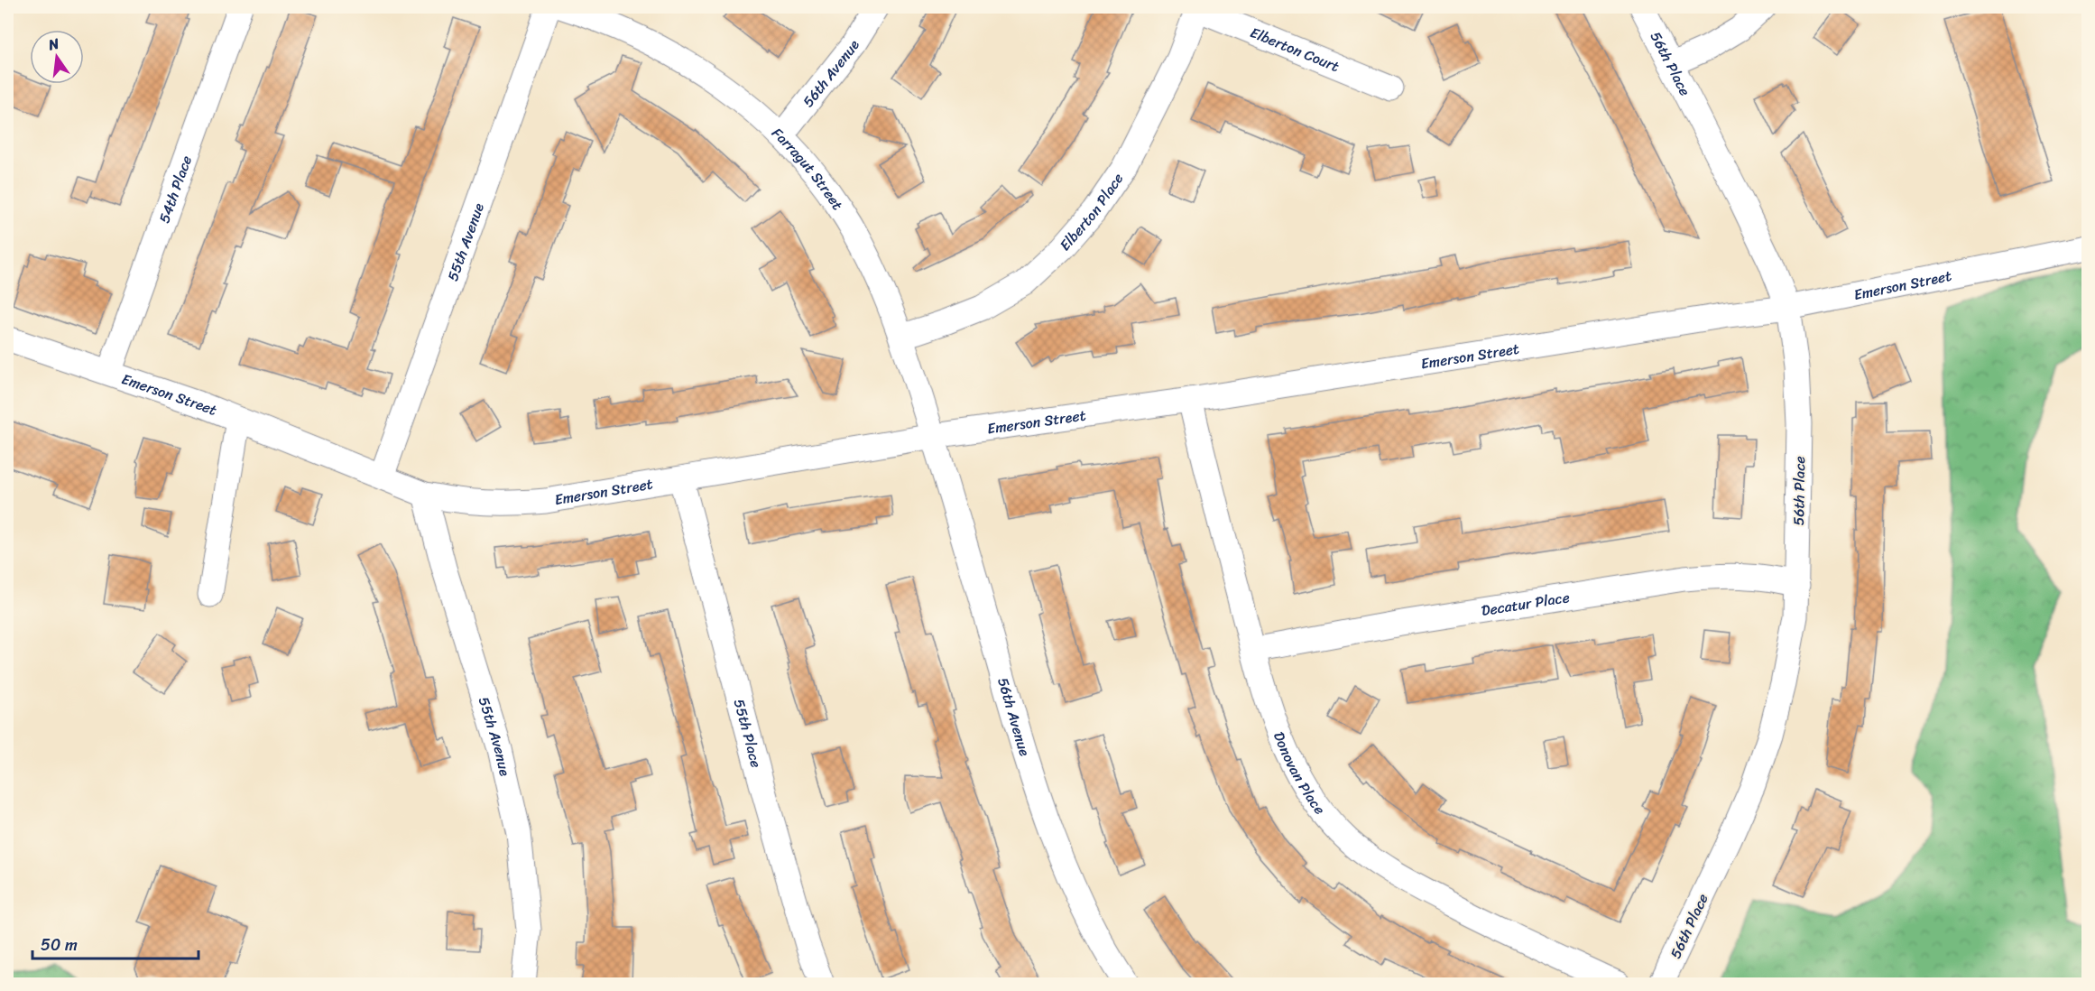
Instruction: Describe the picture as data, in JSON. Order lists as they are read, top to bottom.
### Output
{
  "streets": {
    "street": [
      "Elberton Court",
      "56th Place",
      "56th Avenue",
      "Farragut Street",
      "54th Place",
      "Elberton Place",
      "55th Avenue",
      "Emerson Street",
      "Decatur Place",
      "55th Place",
      "Donovan Place"
    ]
  },
  "crossings": [
    ["Elberton Court", "Elberton Place"],
    ["56th Place", "Emerson Street"],
    ["56th Place", "Decatur Place"],
    ["56th Avenue", "Farragut Street"],
    ["56th Avenue", "Emerson Street"],
    ["Farragut Street", "Elberton Place"],
    ["Farragut Street", "Emerson Street"],
    ["54th Place", "Emerson Street"],
    ["55th Avenue", "Emerson Street"],
    ["Emerson Street", "55th Place"],
    ["Emerson Street", "Donovan Place"],
    ["Decatur Place", "Donovan Place"]
  ],
  "scale_bar": "50 m",
  "north": "top"
}
